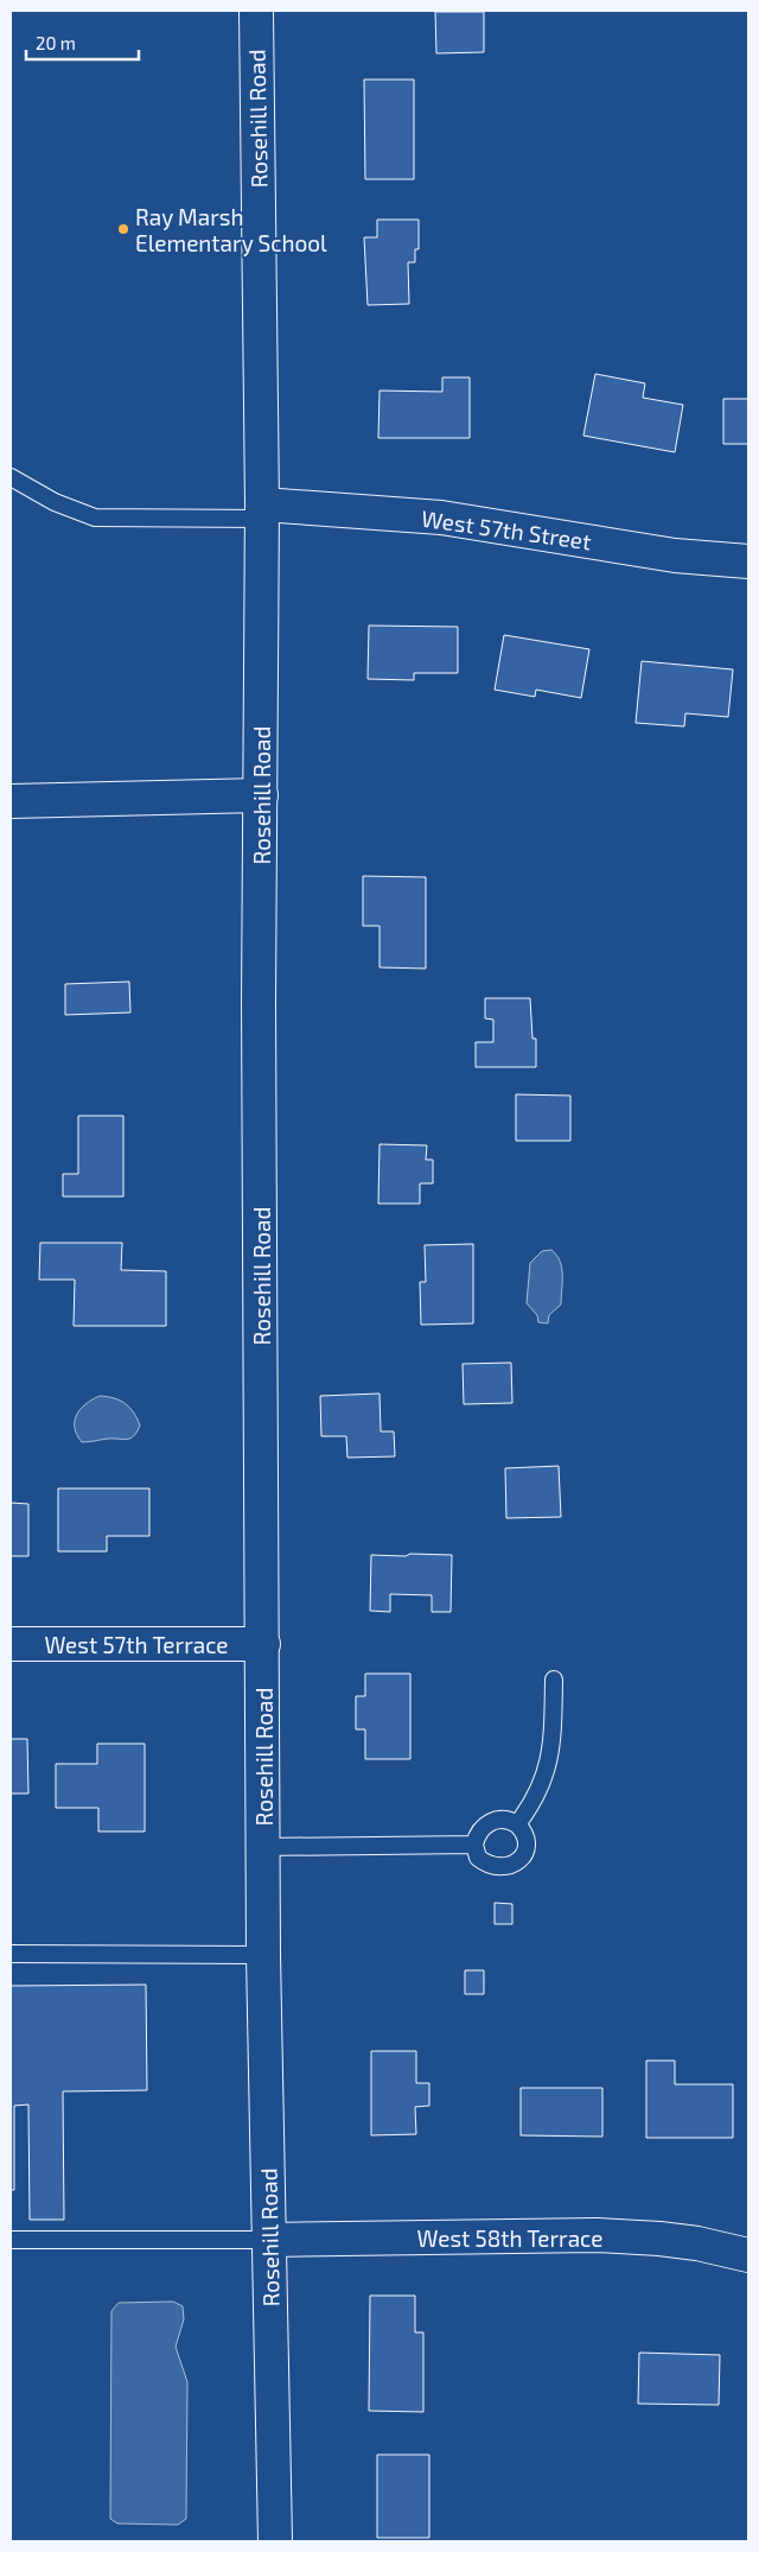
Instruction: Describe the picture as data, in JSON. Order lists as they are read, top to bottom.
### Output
{
  "streets": {
    "street": [
      "Rosehill Road",
      "West 57th Street",
      "West 57th Terrace",
      "West 58th Terrace"
    ]
  },
  "crossings": [
    ["Rosehill Road", "West 57th Street"],
    ["Rosehill Road", "West 57th Terrace"],
    ["Rosehill Road", "West 58th Terrace"]
  ],
  "places": ["Ray Marsh Elementary School"],
  "scale_bar": "20 m"
}
